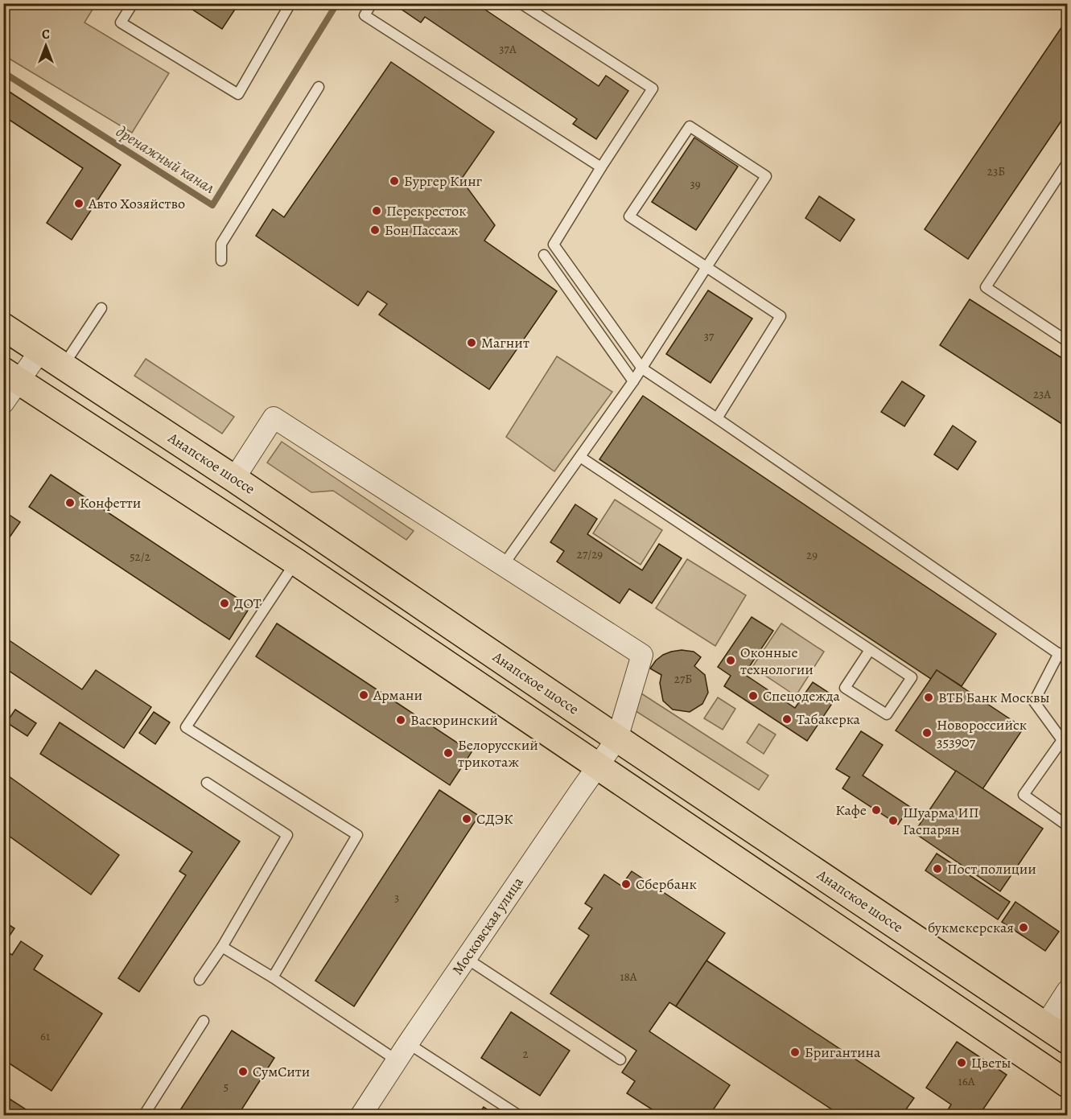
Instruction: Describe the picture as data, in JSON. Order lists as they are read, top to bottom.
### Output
{
  "streets": {
    "highway": ["Анапское шоссе"],
    "street": ["Московская улица"]
  },
  "crossings": [
    ["Анапское шоссе", "Московская улица"]
  ],
  "water": ["дренажный канал"],
  "places": [
    "Бургер Кинг",
    "Авто Хозяйство",
    "Перекресток",
    "Бон Пассаж",
    "Магнит",
    "Конфетти",
    "ДОТ",
    "Оконные технологии",
    "Армани",
    "Спецодежда",
    "ВТБ Банк Москвы",
    "Табакерка",
    "Васюринский",
    "Новороссийск 353907",
    "Белорусский трикотаж",
    "Кафе",
    "СДЭК",
    "Шуарма ИП Гаспарян",
    "Пост полиции",
    "Сбербанк",
    "букмекерская",
    "Бригантина",
    "Цветы",
    "СумСити"
  ],
  "house_numbers": [
    "37А",
    "23Б",
    "39",
    "37",
    "23А",
    "27/29",
    "29",
    "52/2",
    "27Б",
    "3",
    "18А",
    "61",
    "2",
    "16А",
    "5"
  ],
  "north": "top"
}
